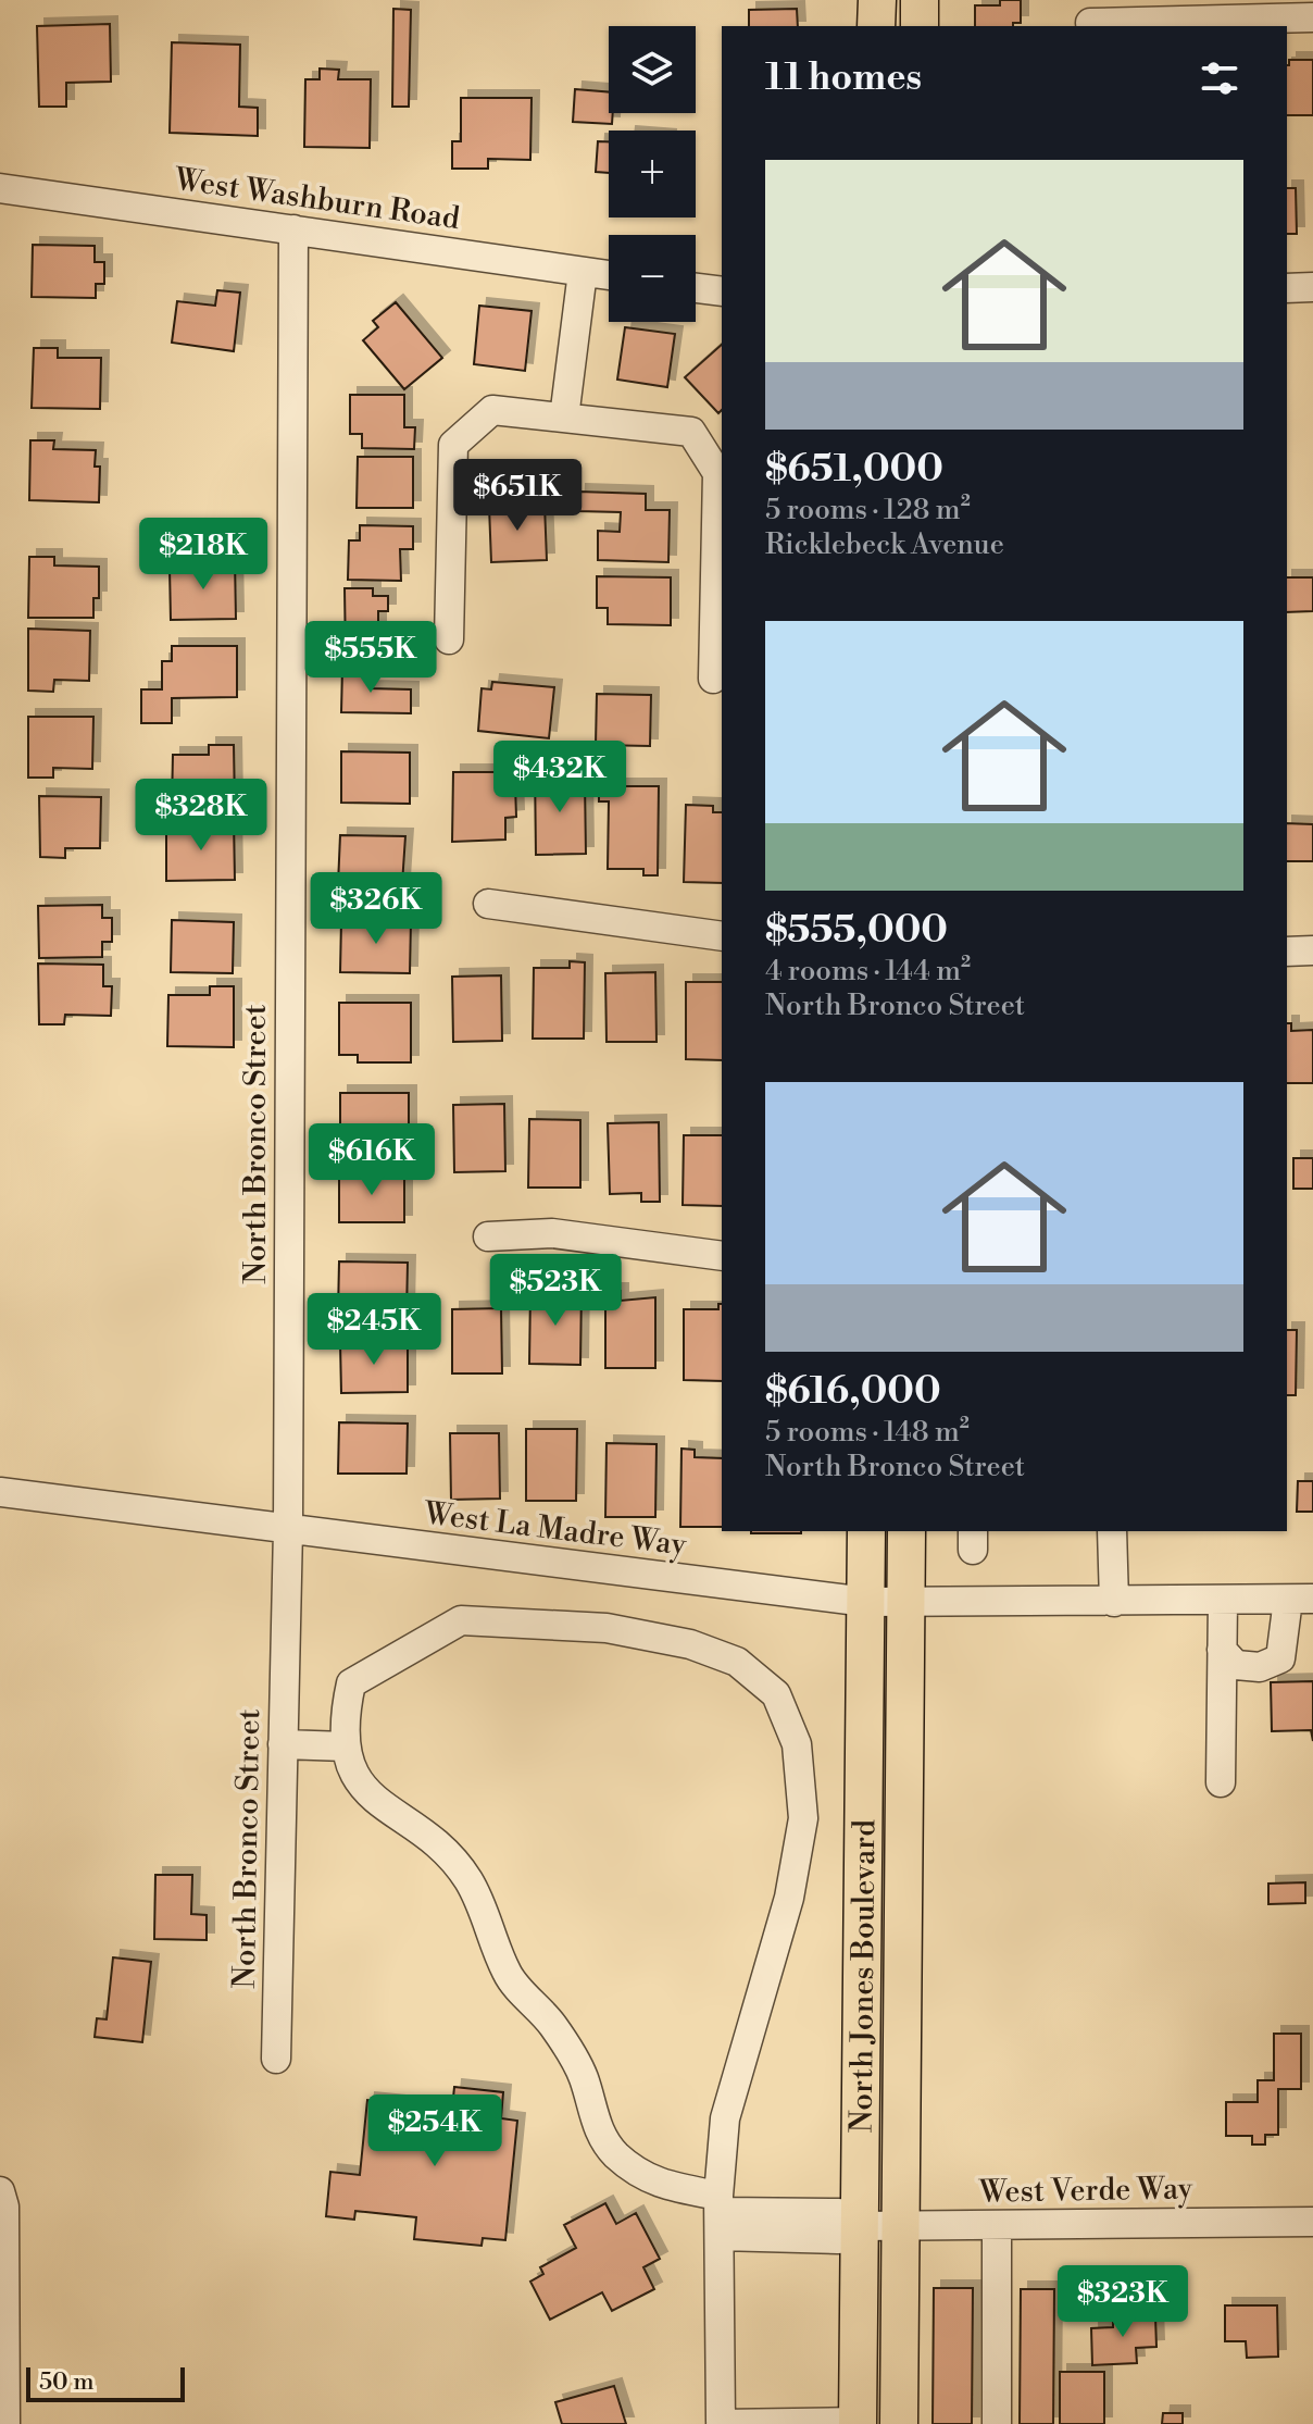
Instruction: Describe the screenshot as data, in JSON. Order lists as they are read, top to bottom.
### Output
{
  "streets": {
    "main road": ["North Jones Boulevard"],
    "street": [
      "West Washburn Road",
      "North Bronco Street",
      "West La Madre Way",
      "West Verde Way"
    ]
  },
  "crossings": [
    ["West Washburn Road", "North Bronco Street"],
    ["North Bronco Street", "West La Madre Way"],
    ["West La Madre Way", "North Jones Boulevard"],
    ["North Jones Boulevard", "West Verde Way"]
  ],
  "scale_bar": "50 m",
  "page": {
    "map_buttons": ["+", "−"],
    "heading": "11 homes",
    "list": [
      {
        "name": "$651,000",
        "note": "5 rooms · 128 m² · Ricklebeck Avenue"
      },
      {
        "name": "$555,000",
        "note": "4 rooms · 144 m² · North Bronco Street"
      },
      {
        "name": "$616,000",
        "note": "5 rooms · 148 m² · North Bronco Street"
      }
    ],
    "price": [
      "$651K",
      "$218K",
      "$555K",
      "$432K",
      "$328K",
      "$326K",
      "$616K",
      "$523K",
      "$245K",
      "$254K",
      "$323K"
    ],
    "scale": "50 m"
  }
}
